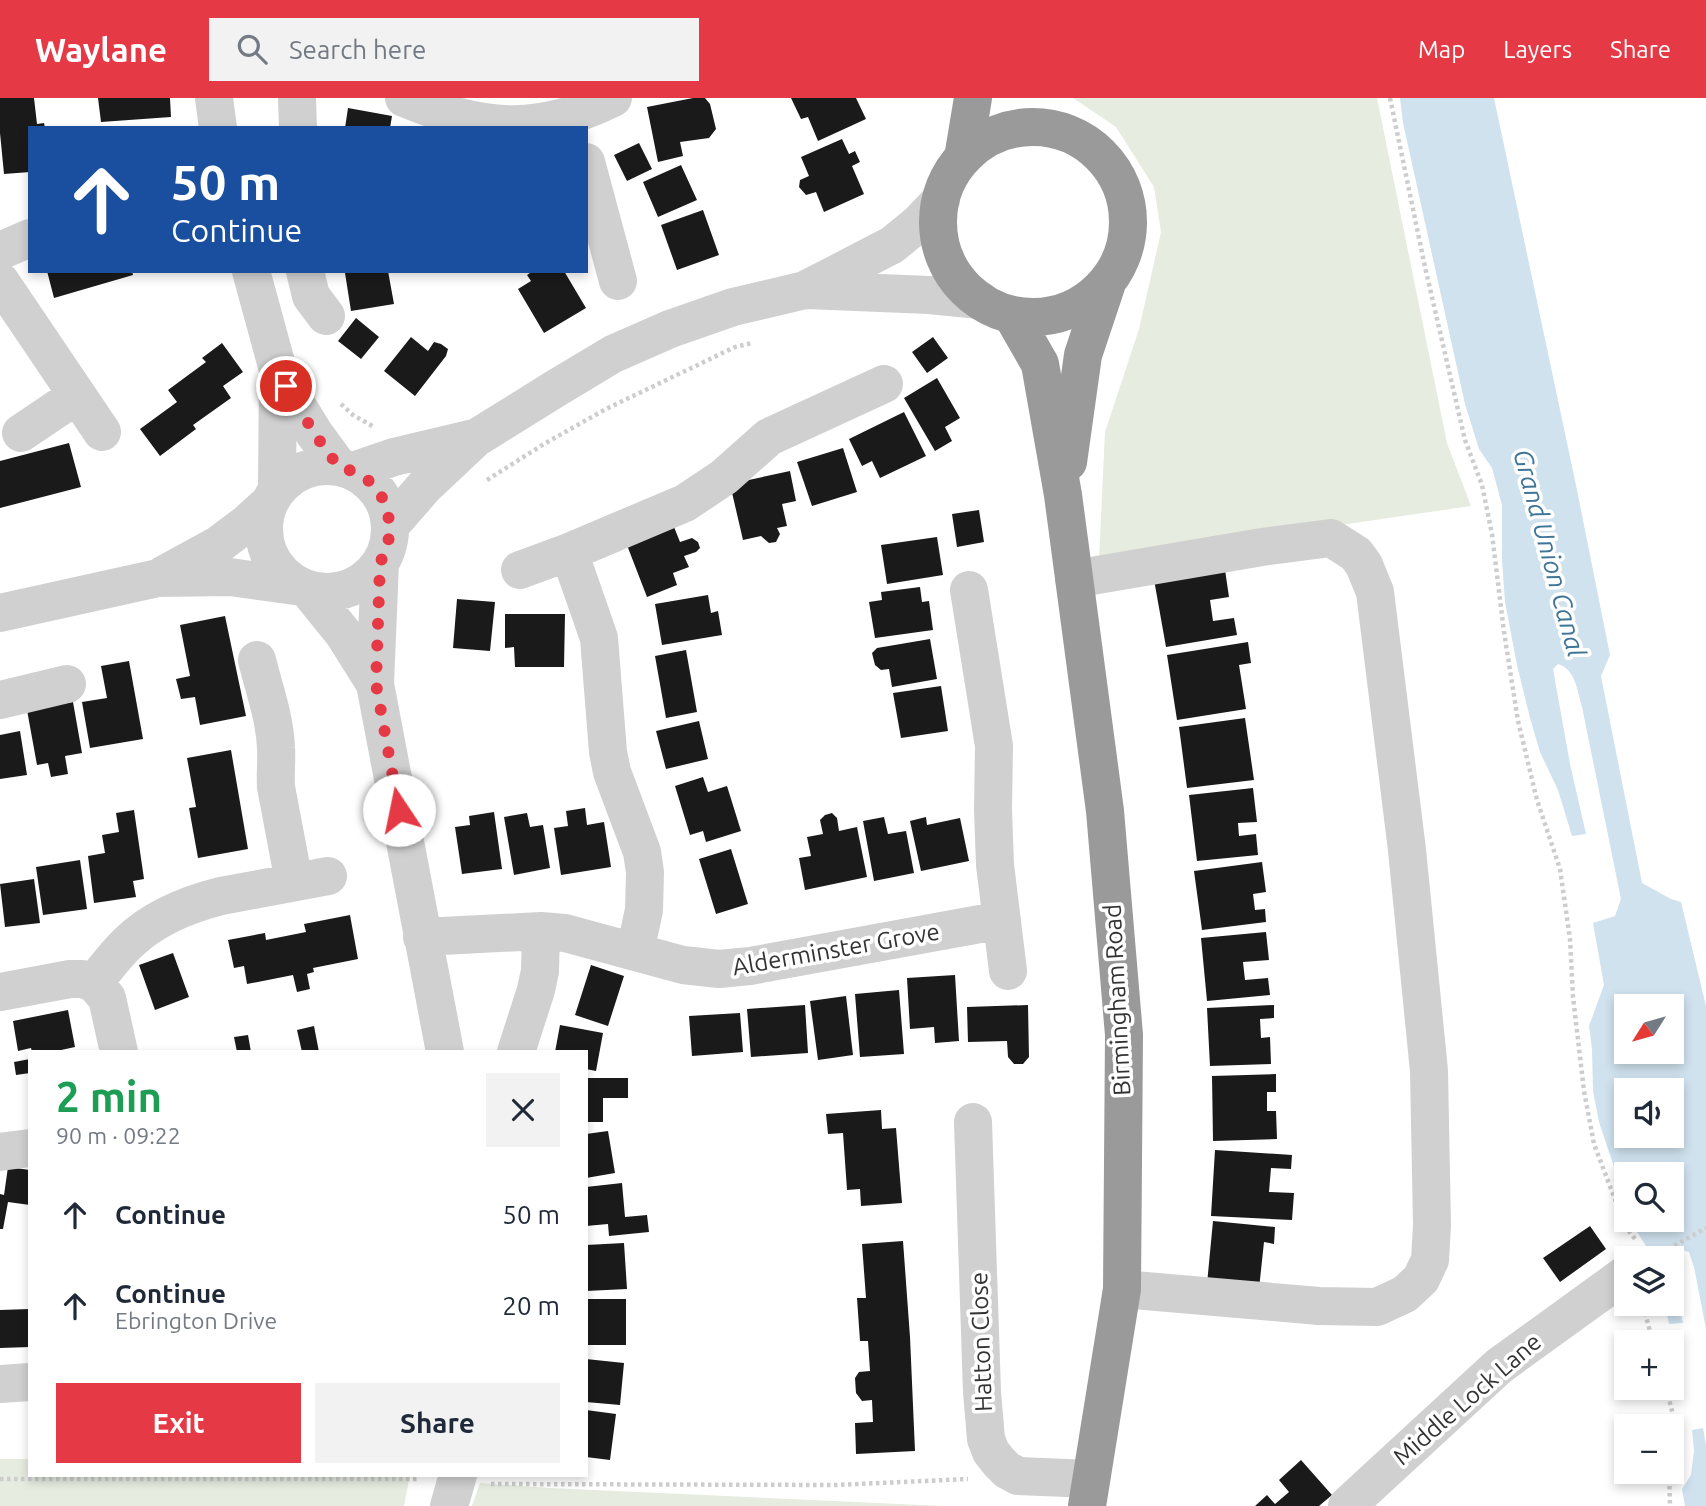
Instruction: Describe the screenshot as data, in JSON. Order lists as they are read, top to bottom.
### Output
{
  "streets": {
    "highway": ["Birmingham Road"],
    "street": ["Alderminster Grove", "Hatton Close", "Middle Lock Lane"]
  },
  "water": ["Grand Union Canal"],
  "north": "bottom left",
  "page": {
    "header": "Waylane",
    "search": "Search here",
    "nav": ["Map", "Layers", "Share"],
    "turn": ["50 m", "Continue"],
    "map_buttons": ["+", "−"],
    "heading": ["2 min", "90 m · 09:22"],
    "list": [
      {
        "name": "Continue",
        "value": "50 m"
      },
      {
        "name": "Continue",
        "note": "Ebrington Drive",
        "value": "20 m"
      }
    ],
    "buttons": ["Exit", "Share"]
  }
}
